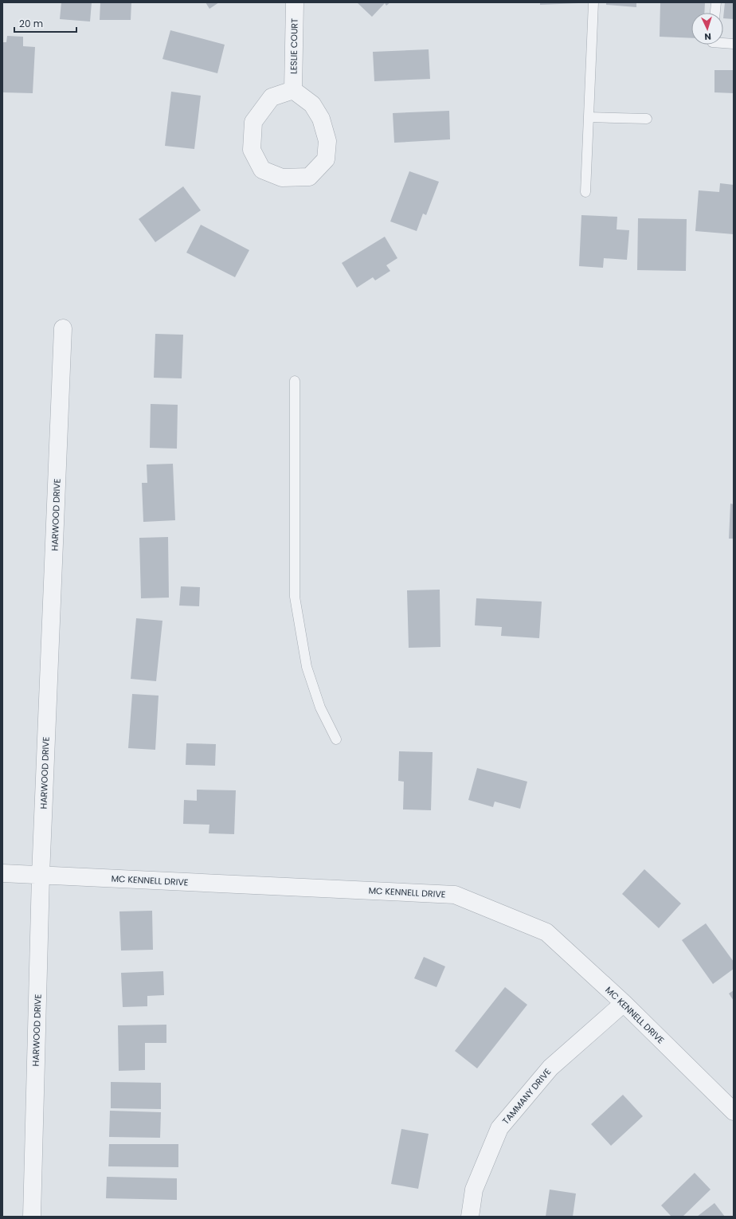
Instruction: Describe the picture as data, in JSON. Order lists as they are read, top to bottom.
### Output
{
  "streets": {
    "street": [
      "LESLIE COURT",
      "HARWOOD DRIVE",
      "MC KENNELL DRIVE",
      "TAMMANY DRIVE"
    ]
  },
  "crossings": [
    ["HARWOOD DRIVE", "MC KENNELL DRIVE"],
    ["MC KENNELL DRIVE", "TAMMANY DRIVE"]
  ],
  "scale_bar": "20 m",
  "north": "bottom"
}
